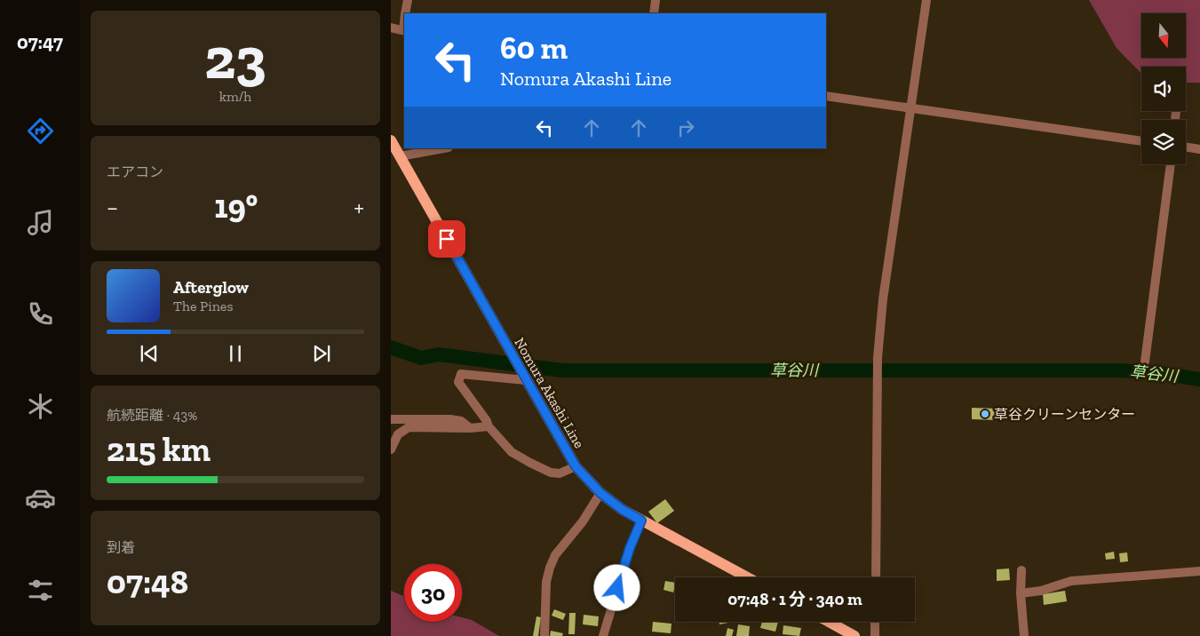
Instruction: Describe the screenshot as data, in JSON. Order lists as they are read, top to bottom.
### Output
{
  "streets": {
    "main road": ["Nomura Akashi Line"]
  },
  "water": ["草谷川"],
  "places": ["草谷クリーンセンター"],
  "north": "bottom",
  "page": {
    "tabs": "07:47",
    "tile": [
      ["23", "km/h"],
      "エアコン",
      ["航続距離 · 43%", "215 km"],
      ["到着", "07:48"]
    ],
    "turn": ["60 m", "Nomura Akashi Line"],
    "heat": ["−", "19°", "+"],
    "song": ["Afterglow", "The Pines"],
    "limit": "30",
    "trip": "07:48 · 1 分 · 340 m"
  }
}
